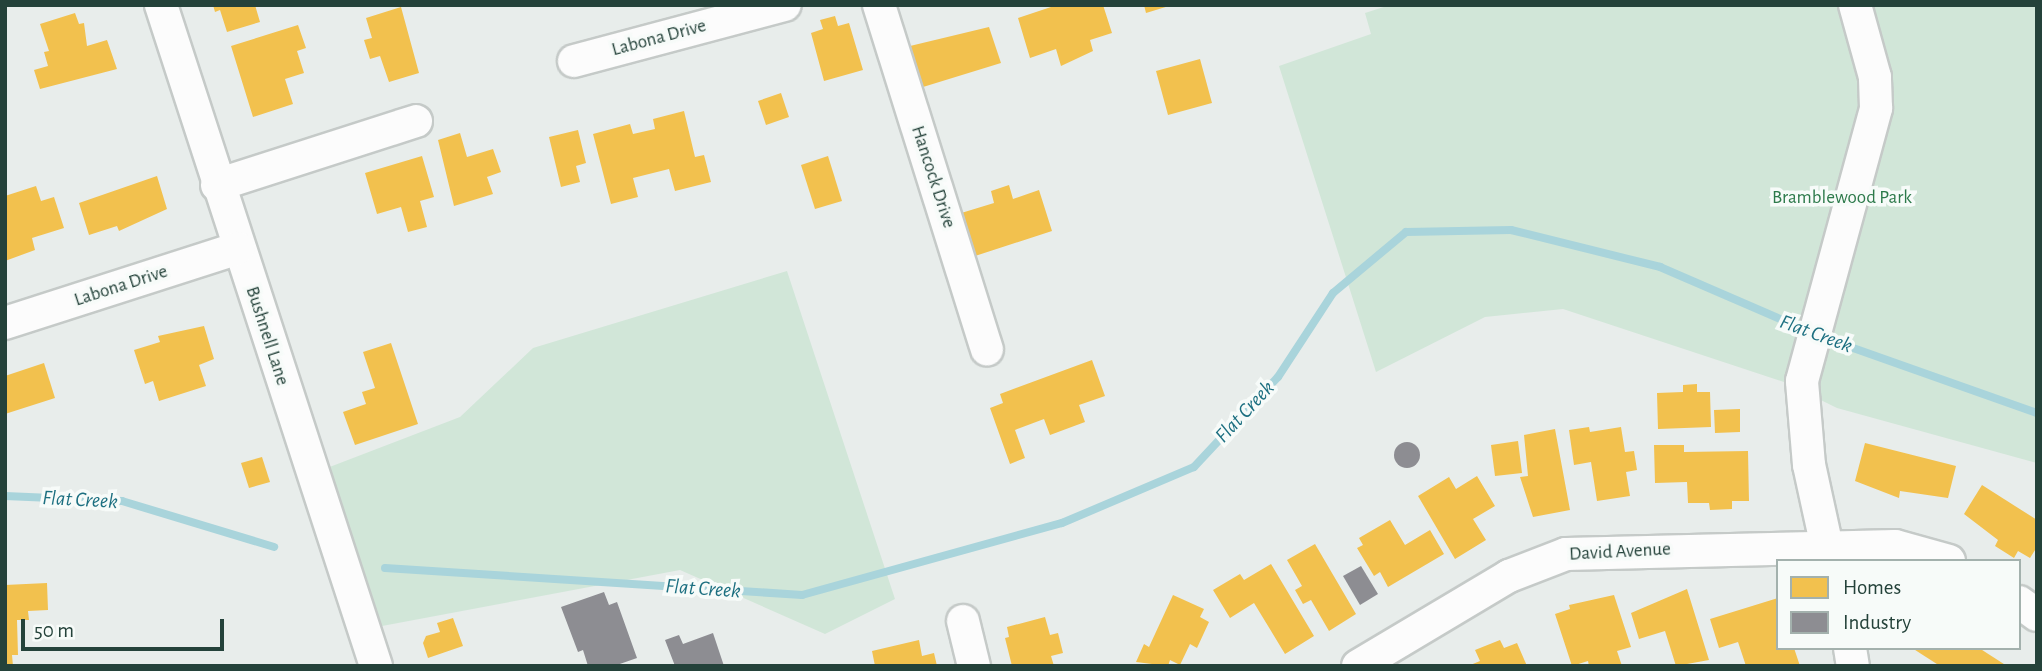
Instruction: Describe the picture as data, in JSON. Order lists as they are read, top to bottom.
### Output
{
  "streets": {
    "street": [
      "Labona Drive",
      "Hancock Drive",
      "Bushnell Lane",
      "David Avenue"
    ]
  },
  "crossings": [
    ["Labona Drive", "Bushnell Lane"]
  ],
  "water": ["Flat Creek"],
  "parks": ["Bramblewood Park"],
  "legend": ["Homes", "Industry"],
  "scale_bar": "50 m"
}
